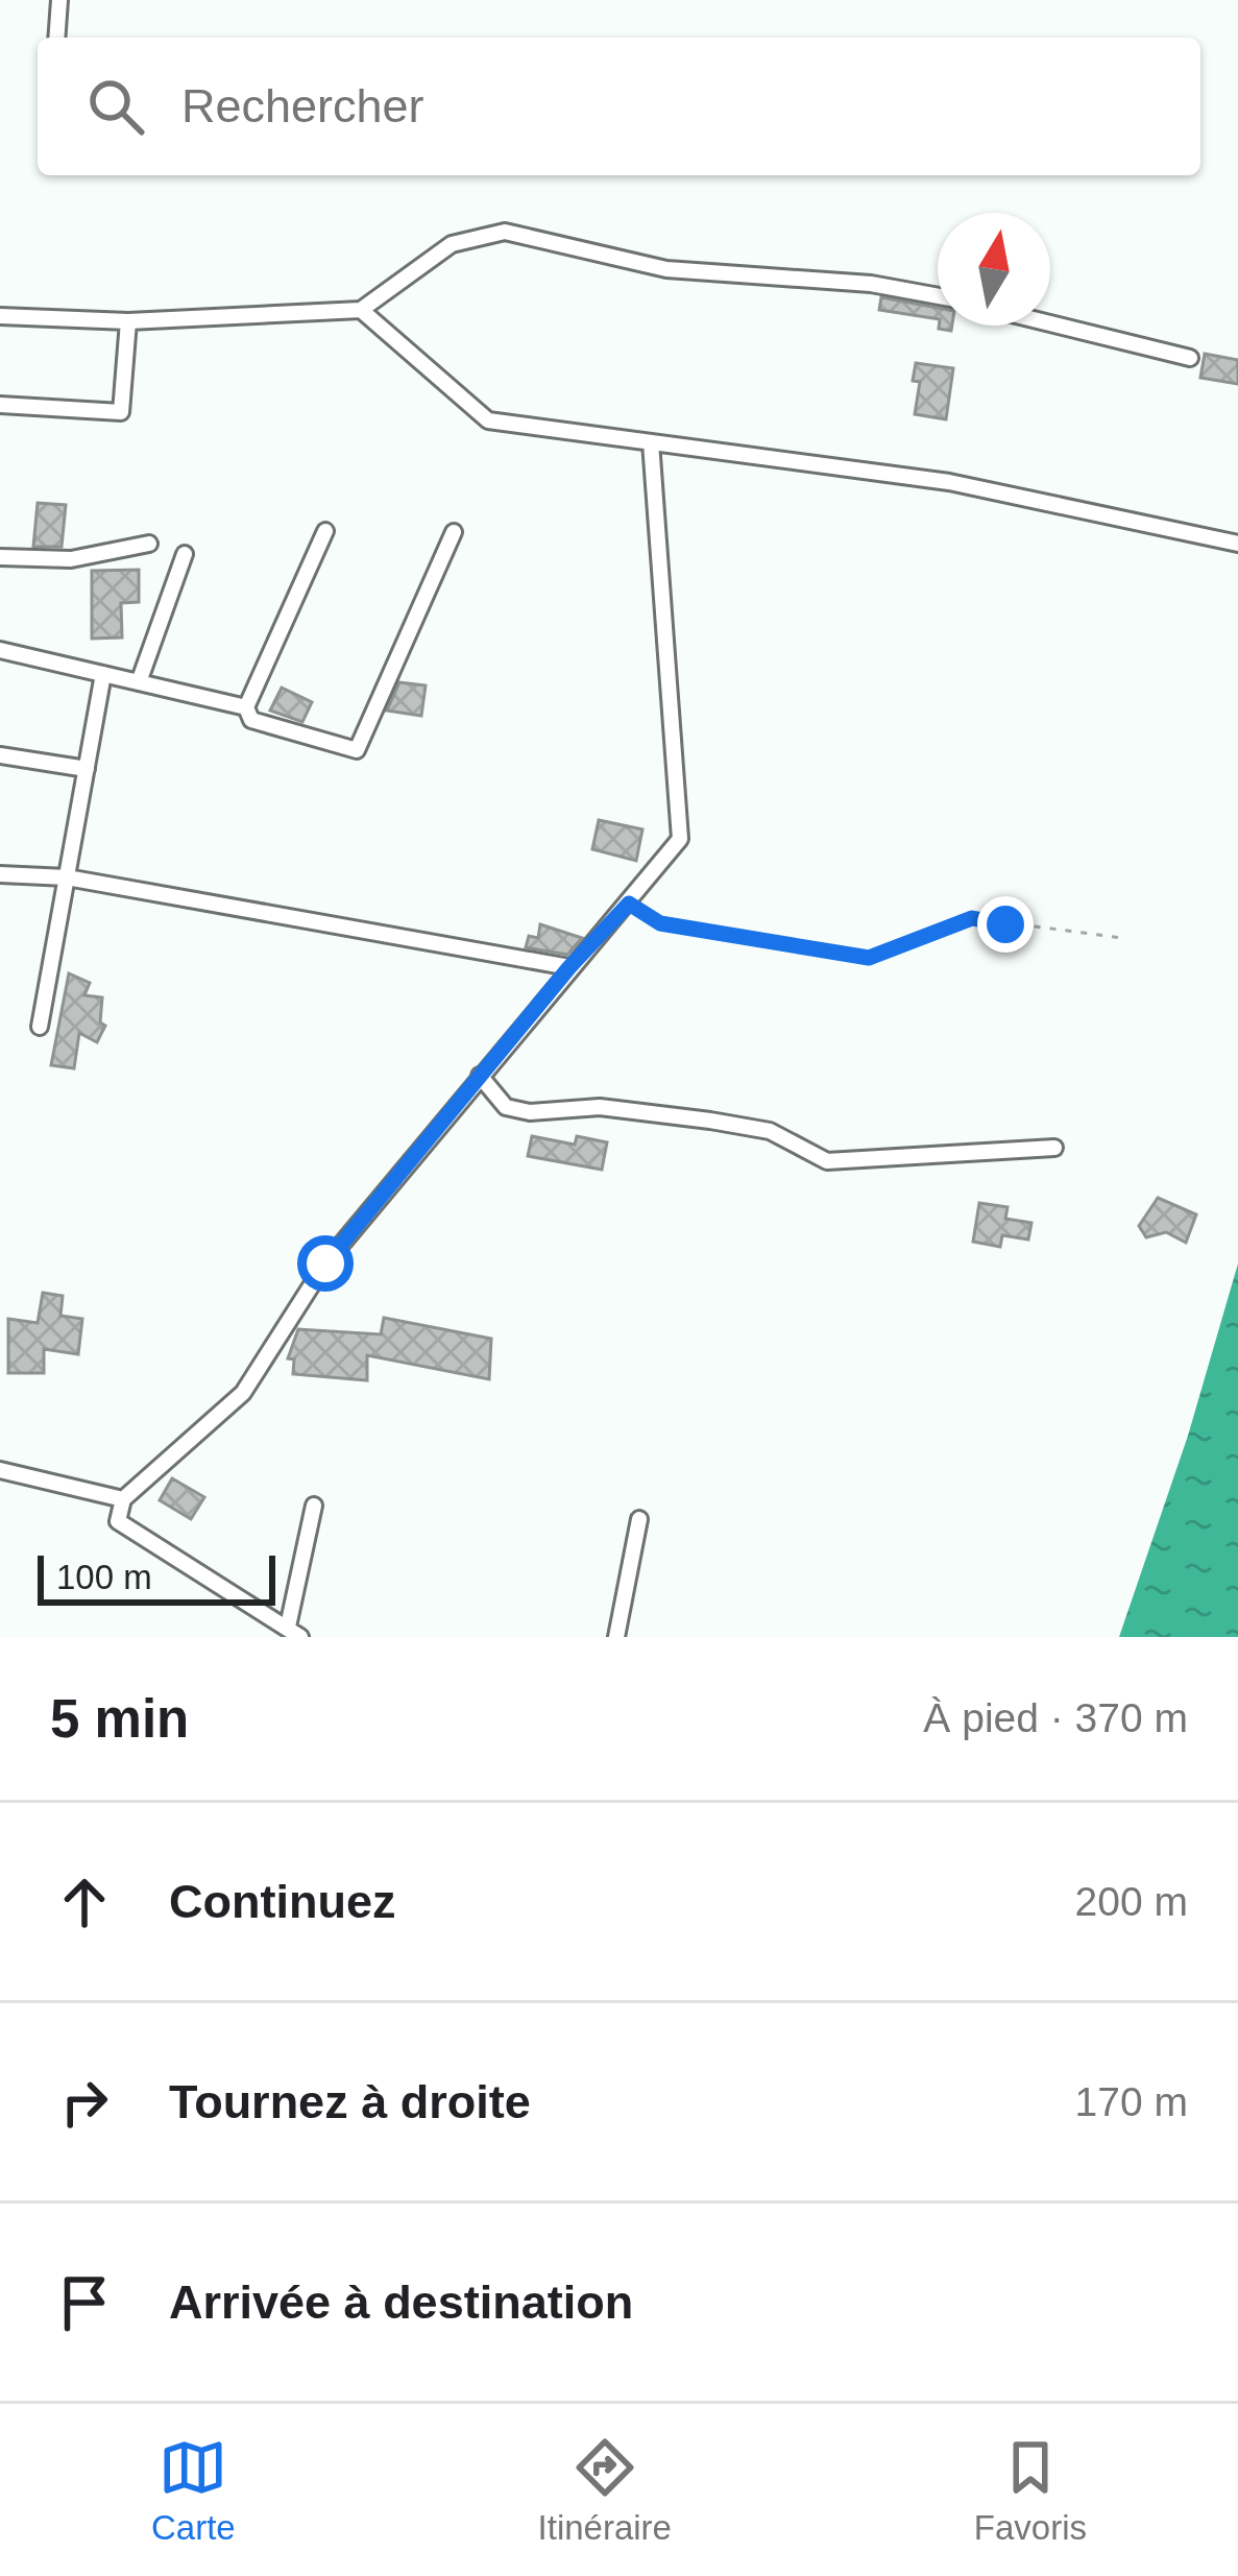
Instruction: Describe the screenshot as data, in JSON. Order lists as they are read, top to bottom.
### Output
{
  "scale_bar": "100 m",
  "north": "top",
  "page": {
    "search": "Rechercher",
    "scale": "100 m",
    "heading": ["5 min", "À pied · 370 m"],
    "list": [
      ["Continuez", "200 m"],
      ["Tournez à droite", "170 m"],
      "Arrivée à destination"
    ],
    "nav": ["Carte", "Itinéraire", "Favoris"]
  }
}
